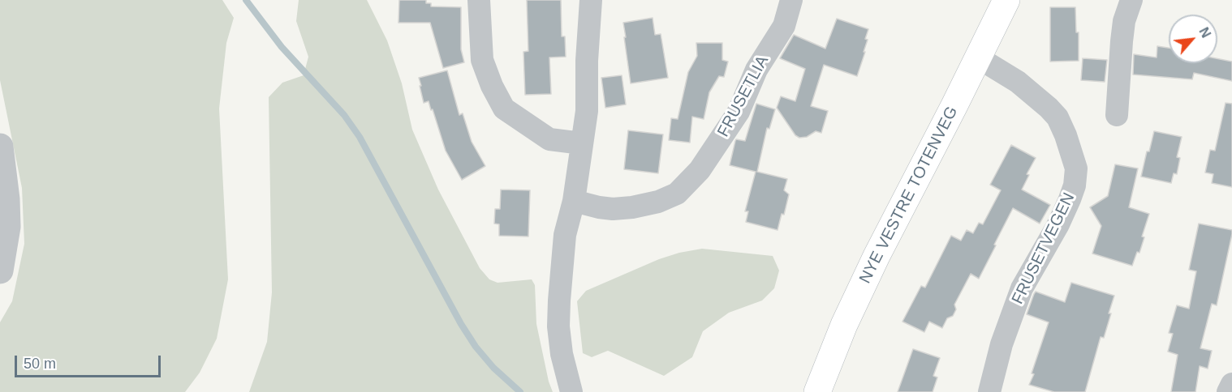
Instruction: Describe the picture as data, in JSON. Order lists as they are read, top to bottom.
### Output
{
  "streets": {
    "main road": ["NYE VESTRE TOTENVEG"],
    "street": ["FRUSETLIA", "FRUSETVEGEN"]
  },
  "crossings": [
    ["NYE VESTRE TOTENVEG", "FRUSETVEGEN"]
  ],
  "scale_bar": "50 m",
  "north": "top right"
}
